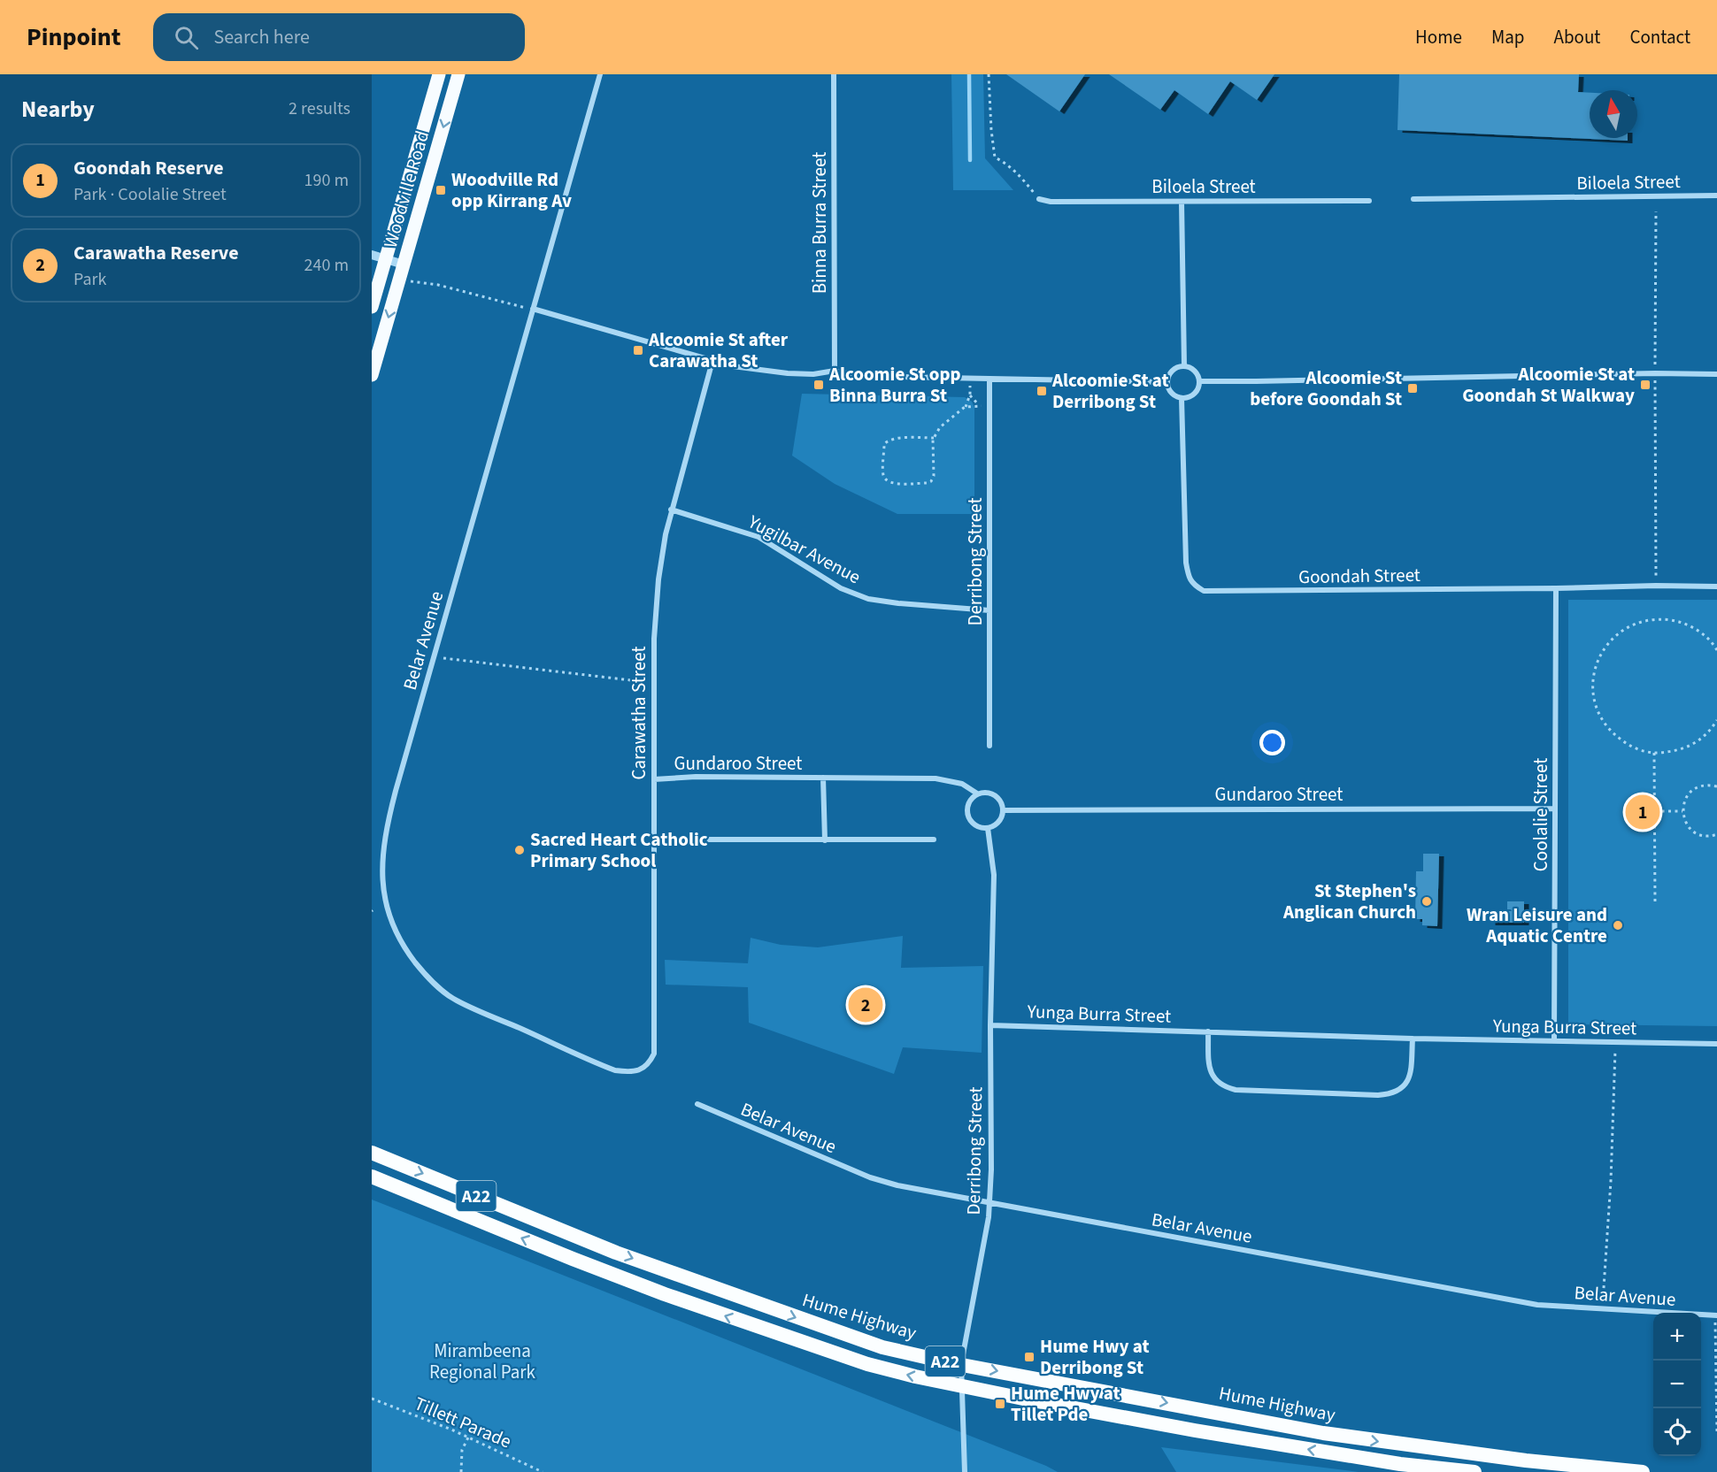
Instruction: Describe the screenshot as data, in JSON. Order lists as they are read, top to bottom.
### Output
{
  "streets": {
    "highway": ["A22", "Hume Highway"],
    "main road": ["Woodville Road"],
    "street": [
      "Biloela Street",
      "Binna Burra Street",
      "Yugilbar Avenue",
      "Derribong Street",
      "Goondah Street",
      "Belar Avenue",
      "Carawatha Street",
      "Gundaroo Street",
      "Coolalie Street",
      "Yunga Burra Street"
    ],
    "path": ["Tillett Parade"]
  },
  "crossings": [
    ["Yugilbar Avenue", "Derribong Street"],
    ["Yugilbar Avenue", "Carawatha Street"],
    ["Derribong Street", "Belar Avenue"],
    ["Derribong Street", "Gundaroo Street"],
    ["Derribong Street", "Yunga Burra Street"],
    ["Derribong Street", "Hume Highway"],
    ["Goondah Street", "Coolalie Street"],
    ["Belar Avenue", "Carawatha Street"],
    ["Carawatha Street", "Gundaroo Street"],
    ["Gundaroo Street", "Coolalie Street"],
    ["Coolalie Street", "Yunga Burra Street"]
  ],
  "parks": ["Mirambeena Regional Park"],
  "places": {
    "transit": [
      "Woodville Rd opp Kirrang Av",
      "Alcoomie St after Carawatha St",
      "Alcoomie St opp Binna Burra St",
      "Alcoomie St at Goondah St Walkway",
      "Alcoomie St before Goondah St",
      "Alcoomie St at Derribong St",
      "Hume Hwy at Derribong St",
      "Hume Hwy at Tillet Pde"
    ],
    "other": ["Sacred Heart Catholic Primary School", "St Stephen's Anglican Church", "Wran Leisure and Aquatic Centre"]
  },
  "north": "top",
  "page": {
    "header": "Pinpoint",
    "search": "Search here",
    "nav": [
      "Home",
      "Map",
      "About",
      "Contact"
    ],
    "heading": ["Nearby", "2 results"],
    "list": [
      {
        "mark": "1",
        "name": "Goondah Reserve",
        "note": "Park · Coolalie Street",
        "value": "190 m"
      },
      {
        "mark": "2",
        "name": "Carawatha Reserve",
        "note": "Park",
        "value": "240 m"
      }
    ],
    "pins": ["1", "2"],
    "map_buttons": ["+", "−"]
  }
}
